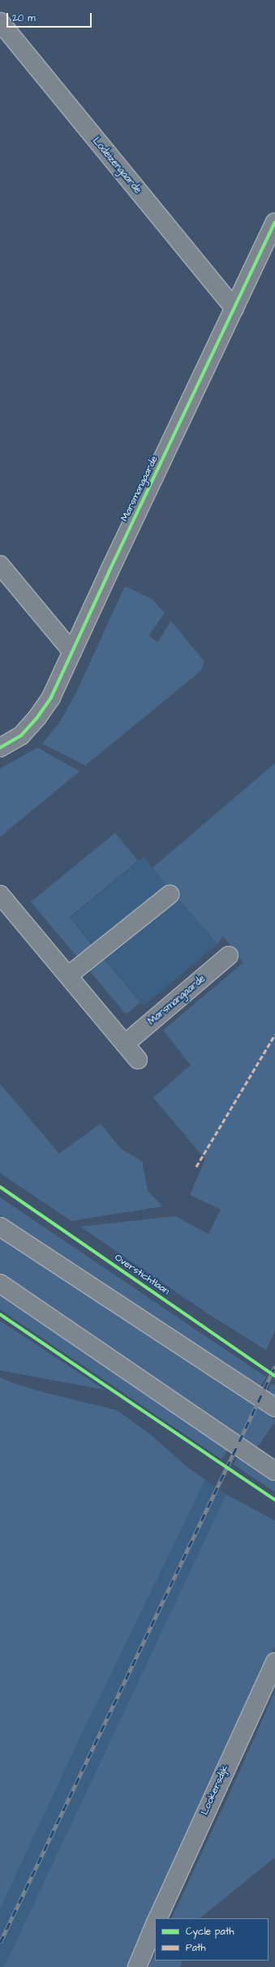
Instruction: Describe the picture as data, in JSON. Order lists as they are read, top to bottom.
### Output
{
  "streets": {
    "street": ["Lodeizengaarde", "Marsmangaarde", "Lookersdijk"],
    "cycle path": ["Overstichtlaan"]
  },
  "crossings": [
    ["Lodeizengaarde", "Marsmangaarde"]
  ],
  "legend": ["Cycle path", "Path"],
  "scale_bar": "20 m"
}
